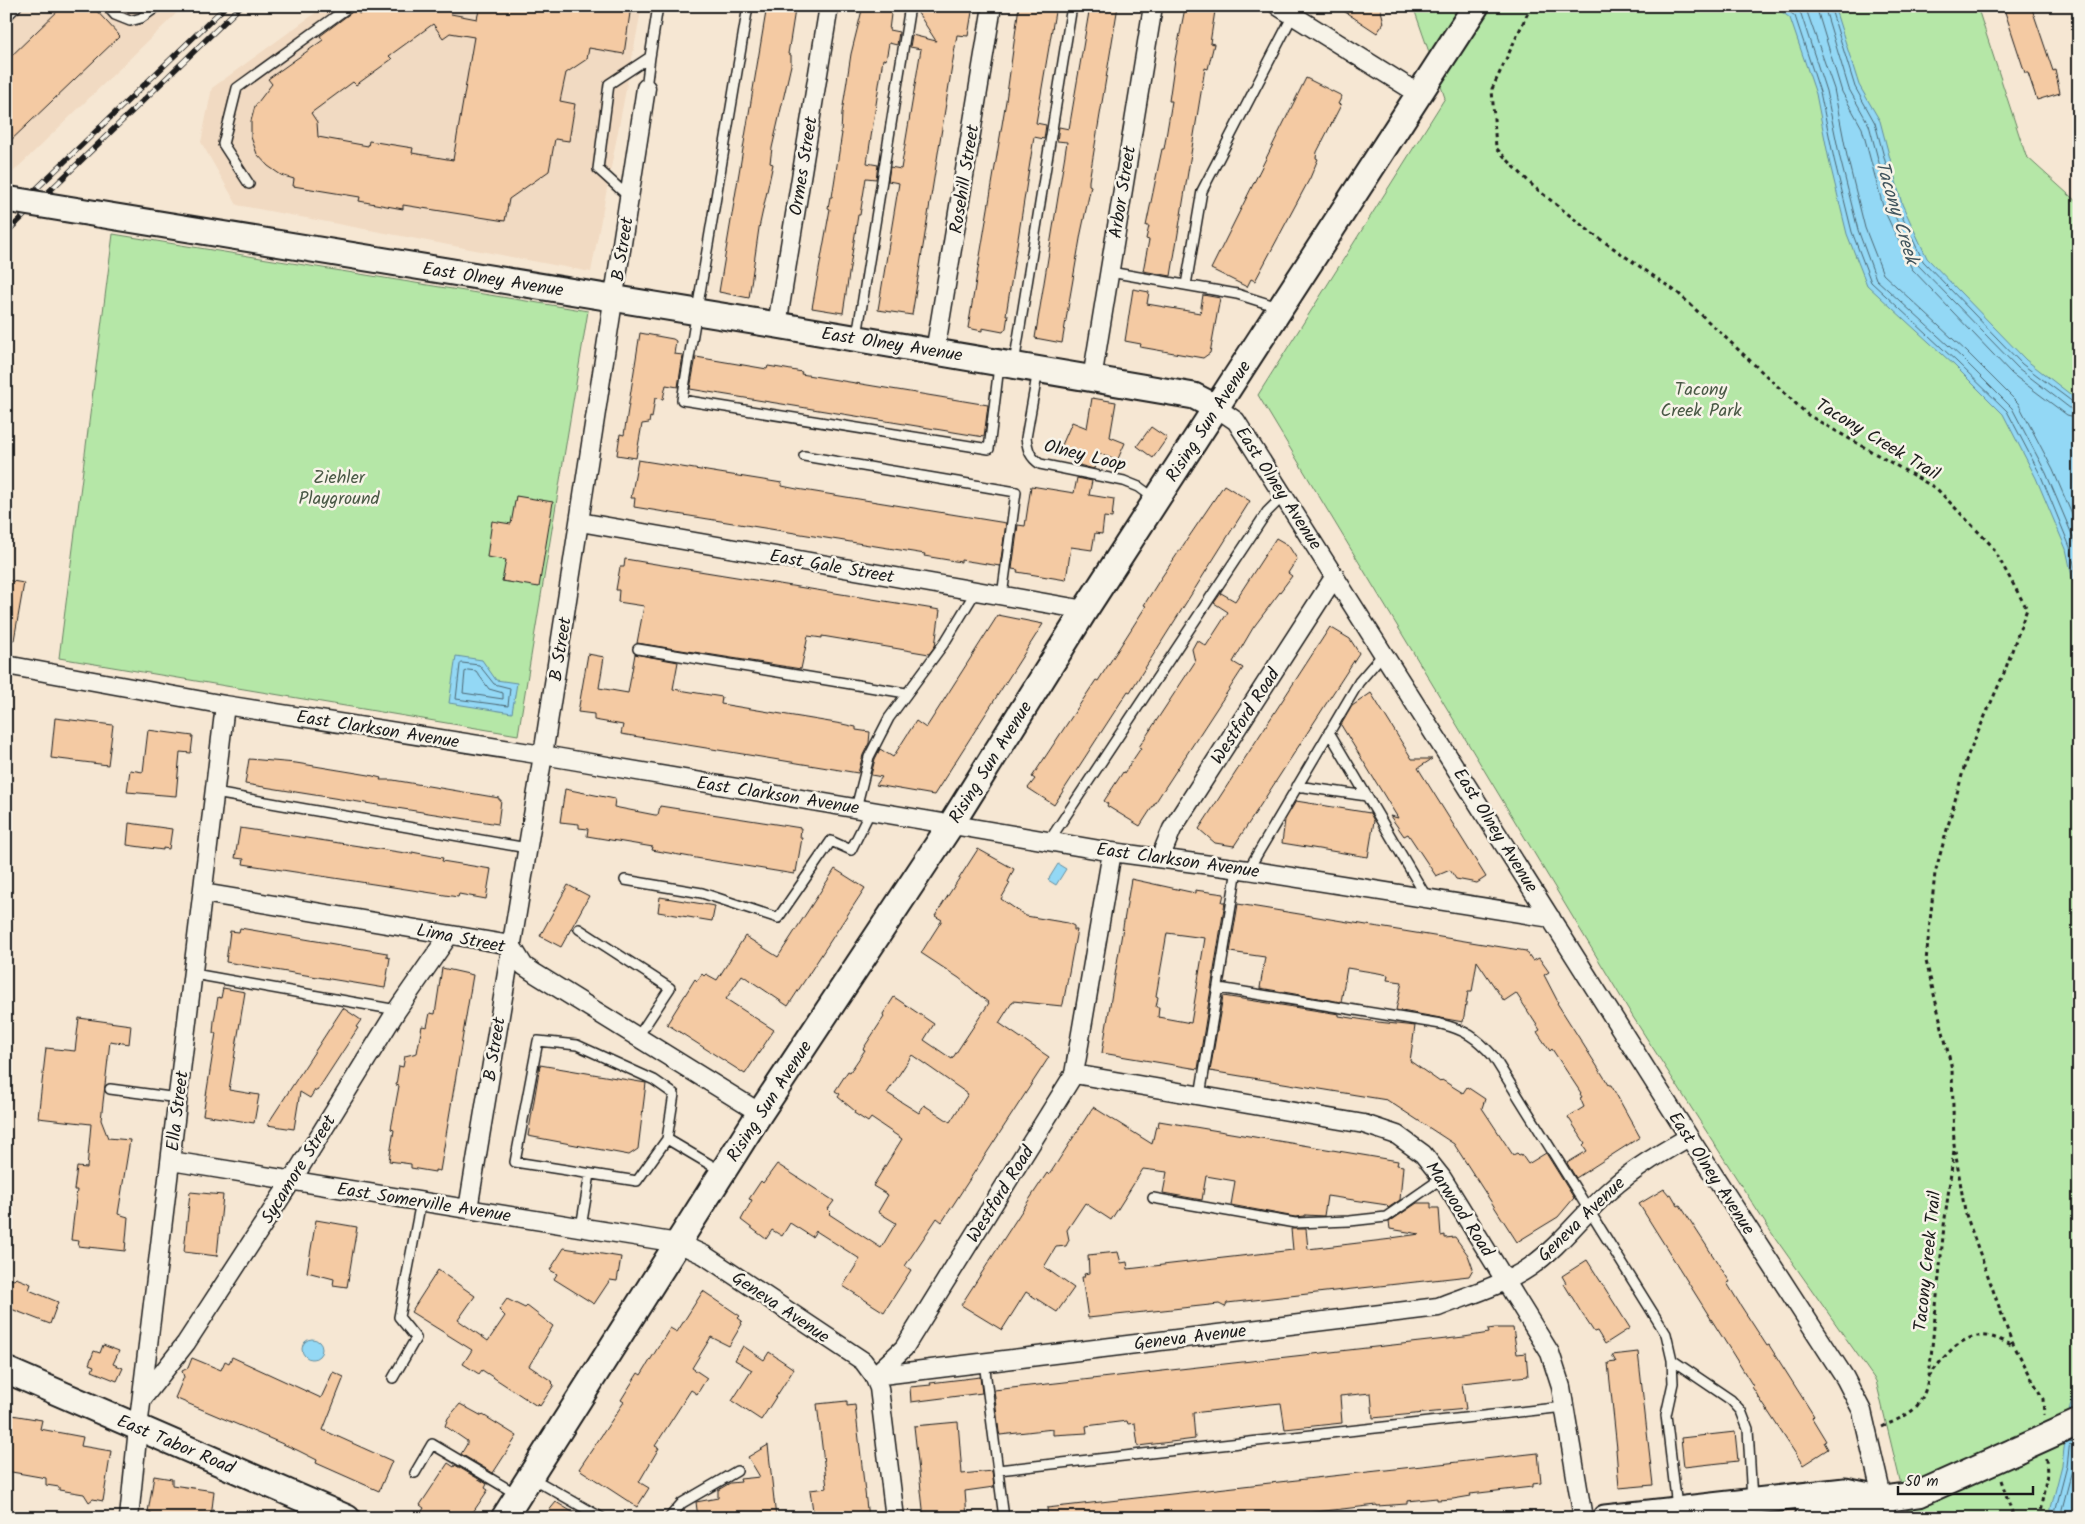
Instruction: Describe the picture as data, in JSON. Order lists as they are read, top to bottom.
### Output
{
  "streets": {
    "street": [
      "Ormes Street",
      "Rosehill Street",
      "Arbor Street",
      "B Street",
      "East Olney Avenue",
      "Rising Sun Avenue",
      "East Gale Street",
      "Westford Road",
      "East Clarkson Avenue",
      "Lima Street",
      "Ella Street",
      "Sycamore Street",
      "East Somerville Avenue",
      "Marwood Road",
      "Geneva Avenue",
      "East Tabor Road"
    ],
    "lane": ["Olney Loop"],
    "path": ["Tacony Creek Trail"]
  },
  "crossings": [
    ["Ormes Street", "East Olney Avenue"],
    ["Rosehill Street", "East Olney Avenue"],
    ["Arbor Street", "East Olney Avenue"],
    ["B Street", "East Olney Avenue"],
    ["B Street", "East Gale Street"],
    ["B Street", "East Clarkson Avenue"],
    ["B Street", "Lima Street"],
    ["B Street", "East Somerville Avenue"],
    ["East Olney Avenue", "Rising Sun Avenue"],
    ["East Olney Avenue", "Tacony Creek Trail"],
    ["East Olney Avenue", "Olney Loop"],
    ["East Olney Avenue", "Westford Road"],
    ["East Olney Avenue", "East Clarkson Avenue"],
    ["East Olney Avenue", "Geneva Avenue"],
    ["Rising Sun Avenue", "Olney Loop"],
    ["Rising Sun Avenue", "East Gale Street"],
    ["Rising Sun Avenue", "East Clarkson Avenue"],
    ["Rising Sun Avenue", "Lima Street"],
    ["Rising Sun Avenue", "East Somerville Avenue"],
    ["Rising Sun Avenue", "Geneva Avenue"],
    ["Westford Road", "East Clarkson Avenue"],
    ["Westford Road", "Marwood Road"],
    ["Westford Road", "Geneva Avenue"],
    ["East Clarkson Avenue", "Ella Street"],
    ["Lima Street", "Ella Street"],
    ["Lima Street", "Sycamore Street"],
    ["Ella Street", "Sycamore Street"],
    ["Ella Street", "East Somerville Avenue"],
    ["Ella Street", "East Tabor Road"],
    ["Sycamore Street", "East Somerville Avenue"],
    ["East Somerville Avenue", "Geneva Avenue"],
    ["Marwood Road", "Geneva Avenue"]
  ],
  "water": ["Tacony Creek"],
  "parks": ["Tacony Creek Park", "Ziehler Playground"],
  "scale_bar": "50 m"
}
